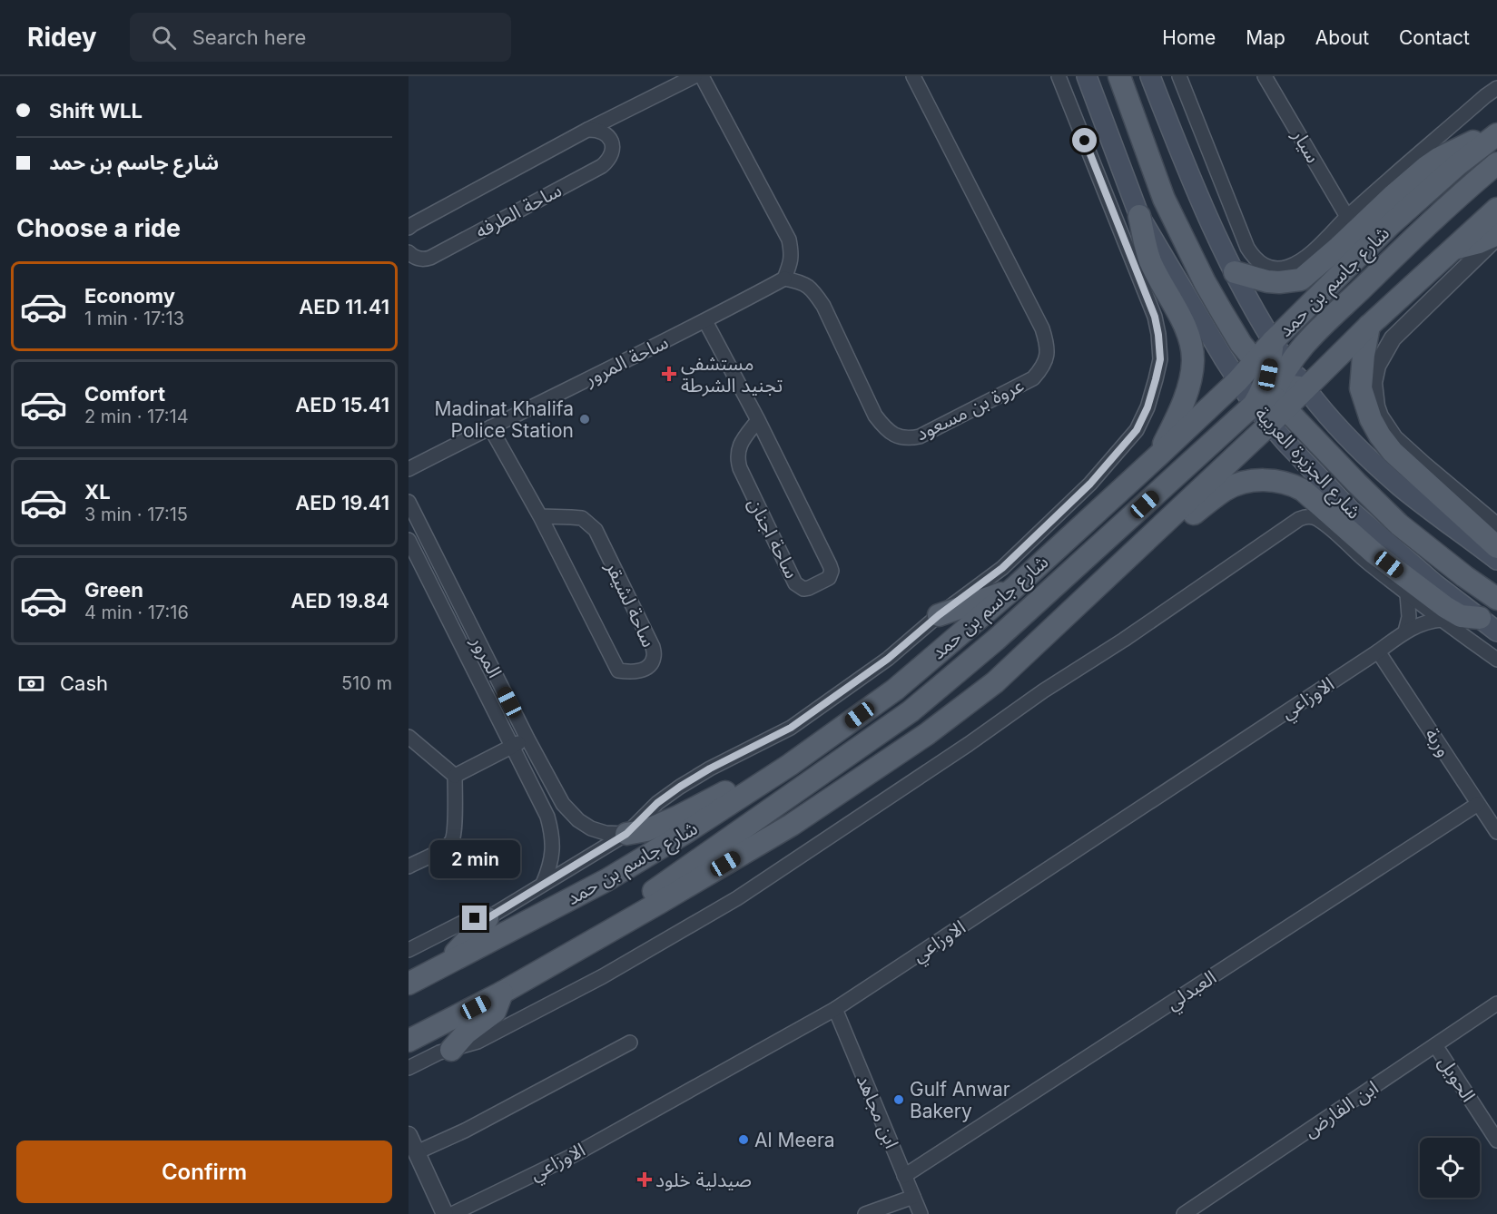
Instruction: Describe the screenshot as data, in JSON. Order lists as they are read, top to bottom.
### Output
{
  "streets": {
    "main road": ["شارع جاسم بن حمد", "شارع الجزيرة العربية"],
    "street": [
      "سيار",
      "ساحة الطرفه",
      "ساحة المرور",
      "عروة بن مسعود",
      "ساحة اجنان",
      "ساحة لشيقر",
      "المرور",
      "الاوزاعي",
      "وربة",
      "العبدلي",
      "الحويل",
      "ابن الفارض",
      "ابن مجاهد"
    ]
  },
  "crossings": [
    ["سيار", "شارع جاسم بن حمد"],
    ["شارع جاسم بن حمد", "المرور"],
    ["ساحة المرور", "عروة بن مسعود"],
    ["ساحة المرور", "ساحة اجنان"],
    ["ساحة المرور", "ساحة لشيقر"],
    ["شارع الجزيرة العربية", "الاوزاعي"],
    ["الاوزاعي", "وربة"],
    ["الاوزاعي", "ابن مجاهد"],
    ["وربة", "العبدلي"],
    ["العبدلي", "ابن مجاهد"],
    ["الحويل", "ابن الفارض"]
  ],
  "places": {
    "health": ["مستشفى تجنيد الشرطة", "صيدلية خلود"],
    "other": ["Madinat Khalifa Police Station", "Gulf Anwar Bakery", "Al Meera"]
  },
  "page": {
    "header": "Ridey",
    "search": "Search here",
    "nav": [
      "Home",
      "Map",
      "About",
      "Contact"
    ],
    "banner": ["Shift WLL", "شارع جاسم بن حمد"],
    "heading": "Choose a ride",
    "list": [
      {
        "name": "Economy",
        "note": "1 min · 17:13",
        "value": "AED 11.41"
      },
      {
        "name": "Comfort",
        "note": "2 min · 17:14",
        "value": "AED 15.41"
      },
      {
        "name": "XL",
        "note": "3 min · 17:15",
        "value": "AED 19.41"
      },
      {
        "name": "Green",
        "note": "4 min · 17:16",
        "value": "AED 19.84"
      }
    ],
    "pay": ["Cash", "510 m"],
    "bubble": "2 min",
    "buttons": "Confirm"
  }
}
